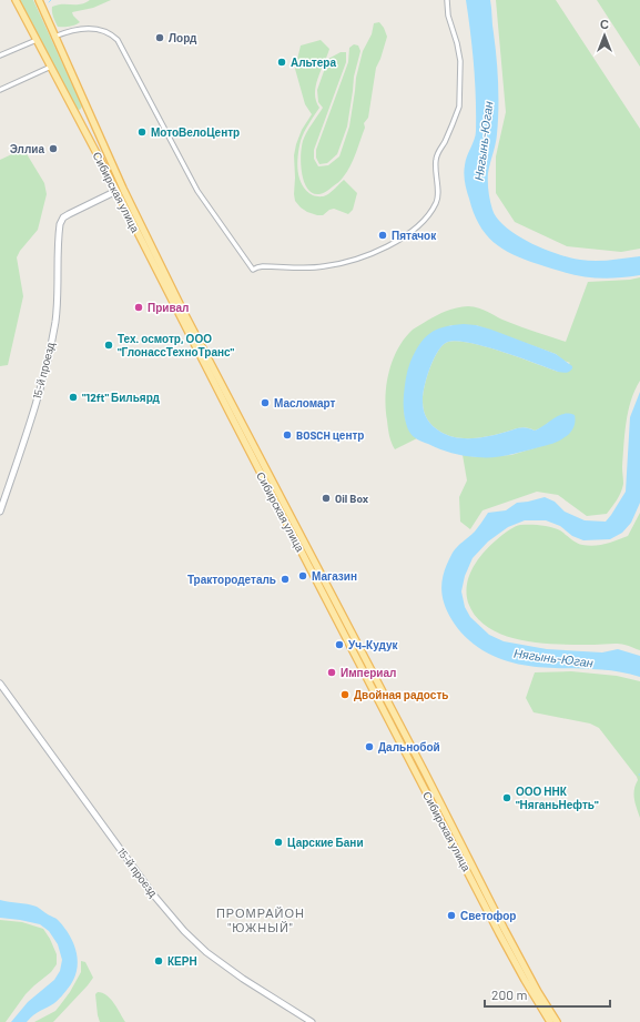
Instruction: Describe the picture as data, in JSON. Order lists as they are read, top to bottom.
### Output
{
  "streets": {
    "main road": ["Сибирская улица", "15-й проезд"]
  },
  "crossings": [
    ["Сибирская улица", "15-й проезд"]
  ],
  "districts": ["ПРОМРАЙОН \"ЮЖНЫЙ\""],
  "water": ["Нягынь-Юган"],
  "places": [
    "Лорд",
    "Альтера",
    "МотоВелоЦентр",
    "Эллиа",
    "Пятачок",
    "Привал",
    "Тех. осмотр, ООО \"ГлонассТехноТранс\"",
    "\"12ft\" Бильярд",
    "Масломарт",
    "BOSCH центр",
    "Oil Box",
    "Магазин",
    "Трактородеталь",
    "Уч-Кудук",
    "Империал",
    "Двойная радость",
    "Дальнобой",
    "ООО ННК \"НяганьНефть\"",
    "Царские Бани",
    "Светофор",
    "КЕРН"
  ],
  "scale_bar": "200 m",
  "north": "top"
}
